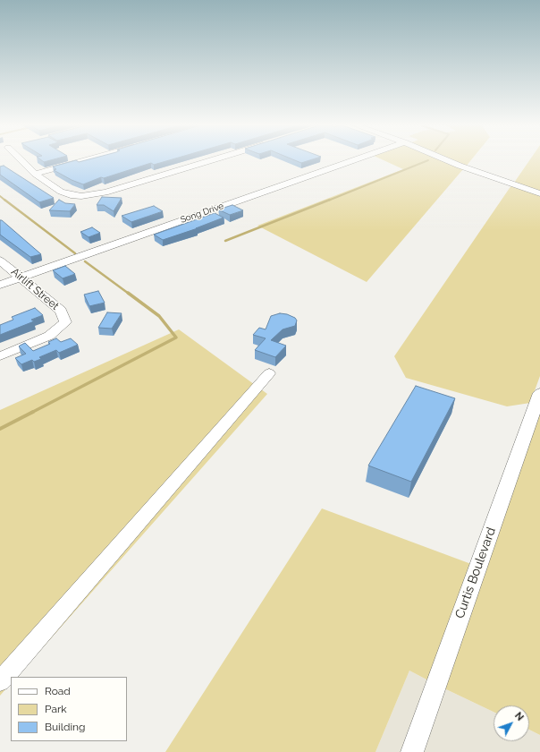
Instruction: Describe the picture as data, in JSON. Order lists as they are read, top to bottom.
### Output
{
  "streets": {
    "street": ["Song Drive", "Airlift Street", "Curtis Boulevard"]
  },
  "crossings": [
    ["Song Drive", "Airlift Street"]
  ],
  "legend": ["Road", "Park", "Building"],
  "north": "top right"
}
